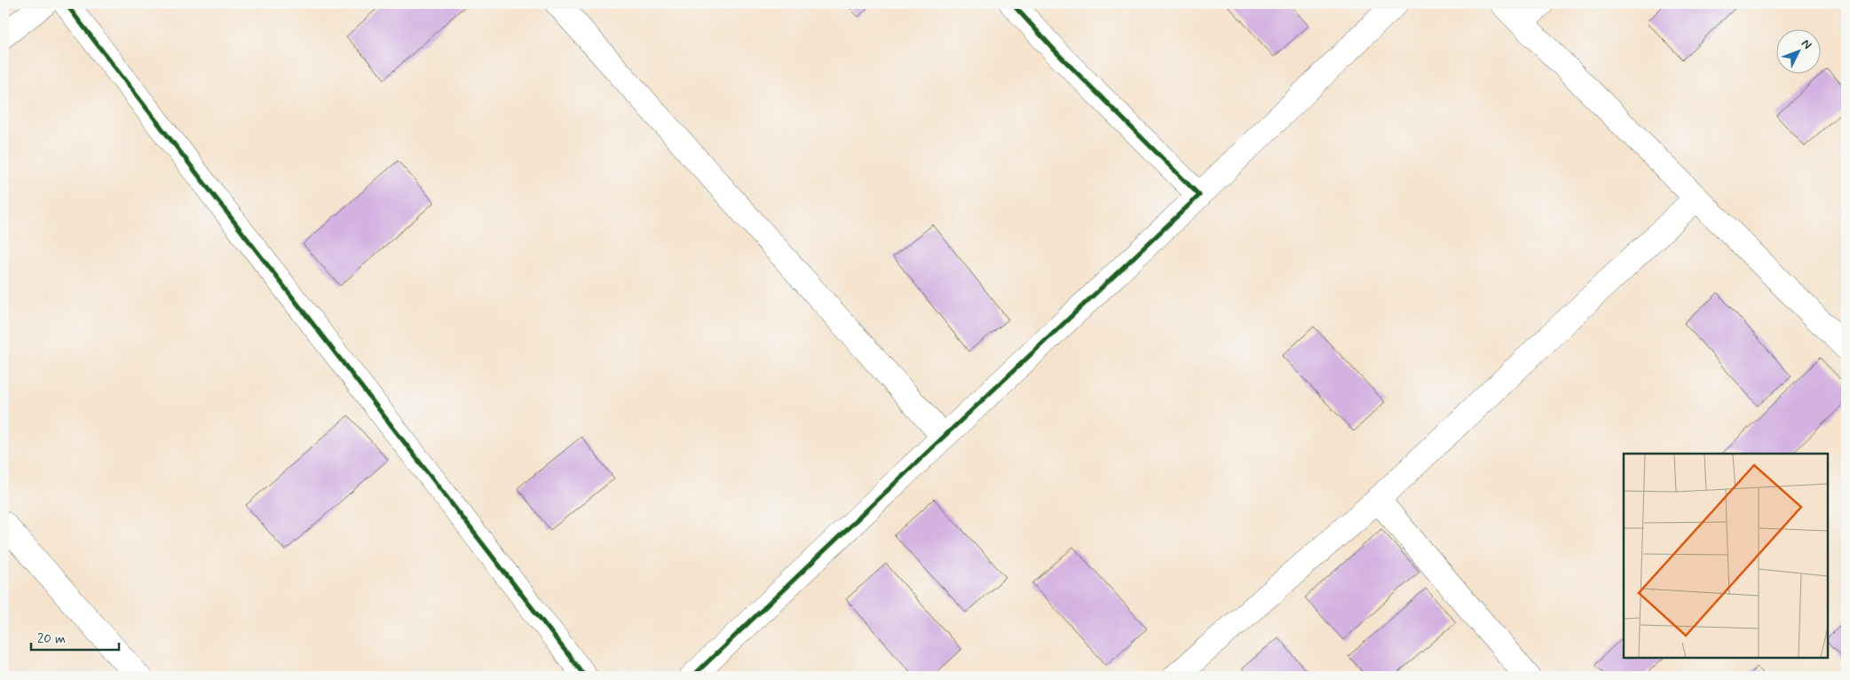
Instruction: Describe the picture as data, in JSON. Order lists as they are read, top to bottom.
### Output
{
  "scale_bar": "20 m",
  "north": "top right"
}
